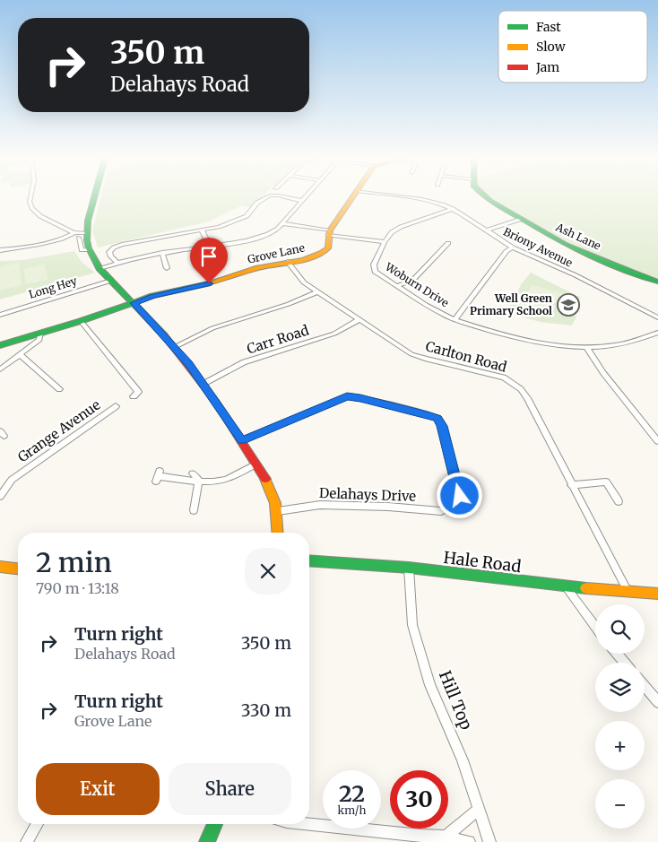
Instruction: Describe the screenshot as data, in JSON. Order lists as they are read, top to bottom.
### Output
{
  "streets": {
    "street": [
      "Ash Lane",
      "Briony Avenue",
      "Grove Lane",
      "Woburn Drive",
      "Long Hey",
      "Carr Road",
      "Carlton Road",
      "Grange Avenue",
      "Delahays Drive",
      "Hale Road",
      "Hill Top"
    ]
  },
  "crossings": [
    ["Briony Avenue", "Woburn Drive"],
    ["Grove Lane", "Carlton Road"],
    ["Carr Road", "Carlton Road"],
    ["Carlton Road", "Hale Road"],
    ["Hale Road", "Hill Top"]
  ],
  "places": {
    "school or university": ["Well Green Primary School"]
  },
  "legend": ["Fast", "Slow", "Jam"],
  "page": {
    "turn": ["350 m", "Delahays Road"],
    "heading": ["2 min", "790 m · 13:18"],
    "map_buttons": ["+", "−"],
    "list": [
      {
        "name": "Turn right",
        "note": "Delahays Road",
        "value": "350 m"
      },
      {
        "name": "Turn right",
        "note": "Grove Lane",
        "value": "330 m"
      }
    ],
    "buttons": ["Exit", "Share"],
    "speed": "22 km/h",
    "limit": "30"
  }
}
